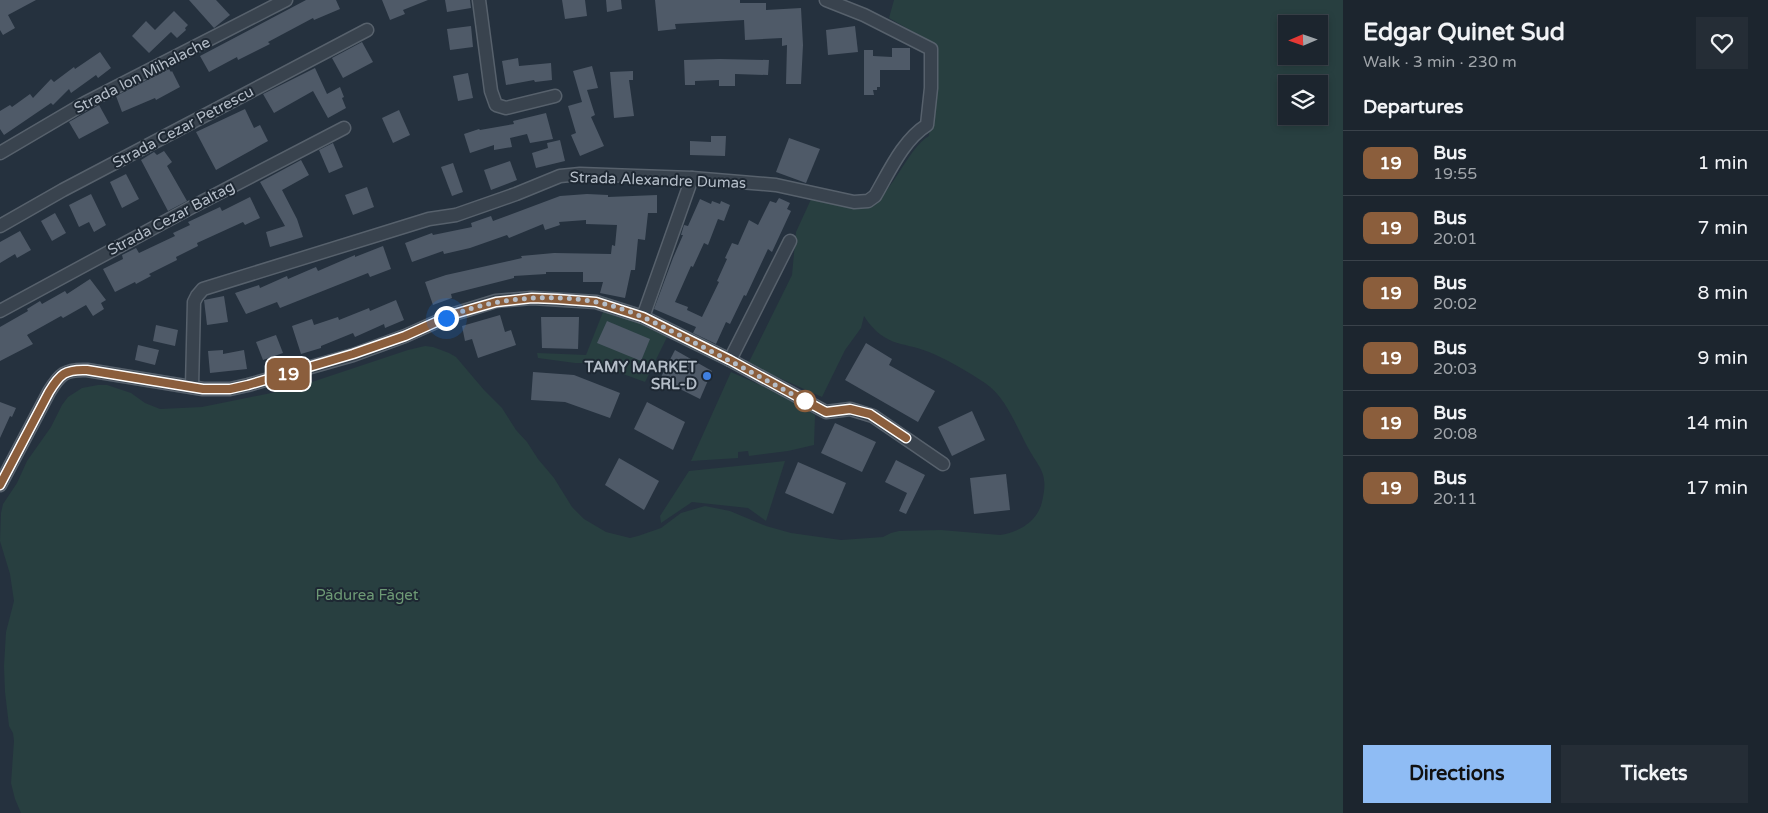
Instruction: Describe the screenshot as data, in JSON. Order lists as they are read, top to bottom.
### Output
{
  "streets": {
    "street": [
      "Strada Ion Mihalache",
      "Strada Cezar Petrescu",
      "Strada Alexandre Dumas",
      "Strada Cezar Baltag"
    ]
  },
  "parks": ["Pădurea Făget"],
  "places": ["TAMY MARKET SRL-D"],
  "lines": ["bus line 19"],
  "north": "left",
  "page": {
    "on_map": "19",
    "heading": [
      ["Edgar Quinet Sud", "Walk · 3 min · 230 m"],
      "Departures"
    ],
    "list": [
      {
        "mark": "19",
        "name": "Bus",
        "note": "19:55",
        "value": "1 min"
      },
      {
        "mark": "19",
        "name": "Bus",
        "note": "20:01",
        "value": "7 min"
      },
      {
        "mark": "19",
        "name": "Bus",
        "note": "20:02",
        "value": "8 min"
      },
      {
        "mark": "19",
        "name": "Bus",
        "note": "20:03",
        "value": "9 min"
      },
      {
        "mark": "19",
        "name": "Bus",
        "note": "20:08",
        "value": "14 min"
      },
      {
        "mark": "19",
        "name": "Bus",
        "note": "20:11",
        "value": "17 min"
      }
    ],
    "buttons": ["Directions", "Tickets"]
  }
}
